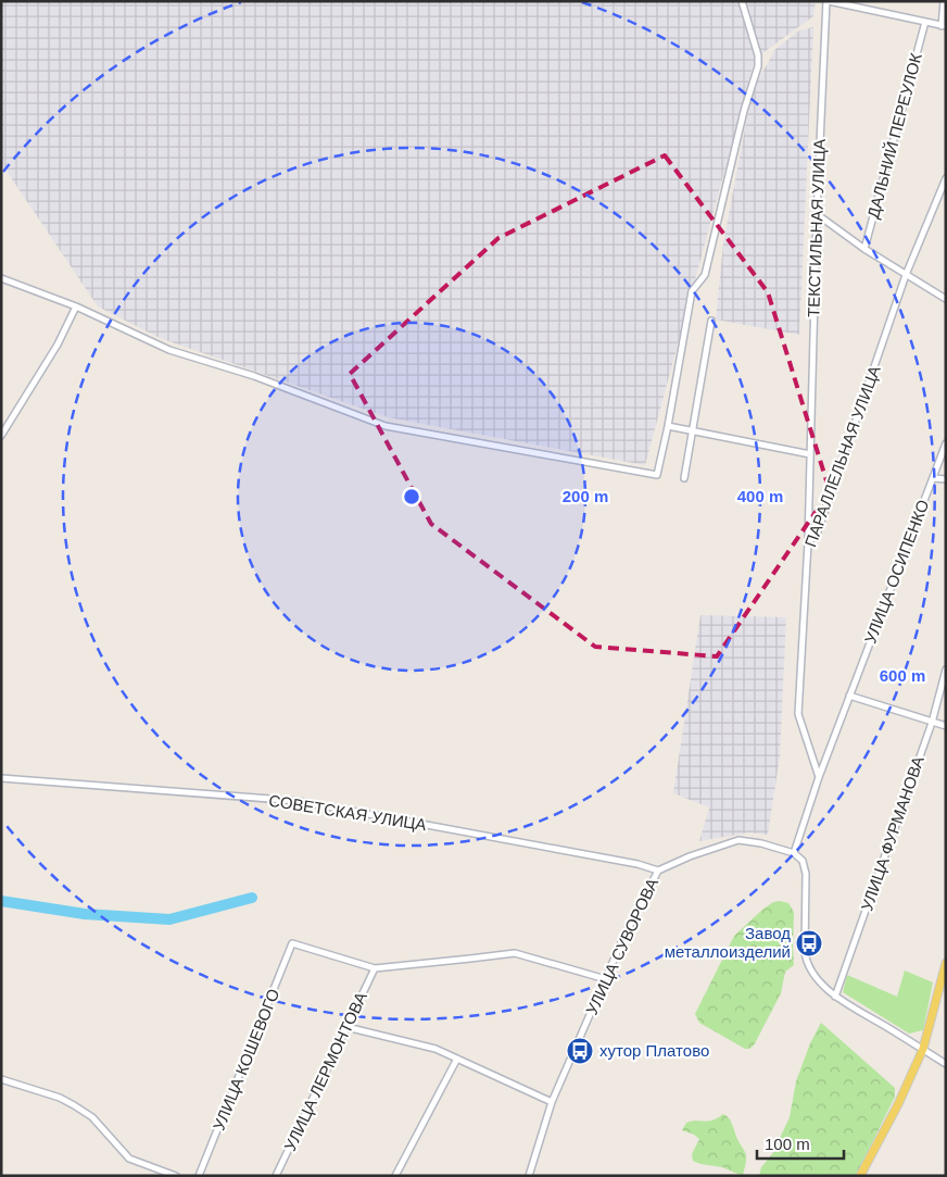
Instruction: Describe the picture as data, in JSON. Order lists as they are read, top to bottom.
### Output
{
  "streets": {
    "street": [
      "ДАЛЬНИЙ ПЕРЕУЛОК",
      "ТЕКСТИЛЬНАЯ УЛИЦА",
      "ПАРАЛЛЕЛЬНАЯ УЛИЦА",
      "УЛИЦА ОСИПЕНКО",
      "СОВЕТСКАЯ УЛИЦА",
      "УЛИЦА ФУРМАНОВА",
      "УЛИЦА СУВОРОВА",
      "УЛИЦА КОШЕВОГО",
      "УЛИЦА ЛЕРМОНТОВА"
    ]
  },
  "crossings": [
    ["ТЕКСТИЛЬНАЯ УЛИЦА", "ПАРАЛЛЕЛЬНАЯ УЛИЦА"],
    ["ПАРАЛЛЕЛЬНАЯ УЛИЦА", "УЛИЦА ОСИПЕНКО"],
    ["СОВЕТСКАЯ УЛИЦА", "УЛИЦА СУВОРОВА"],
    ["УЛИЦА КОШЕВОГО", "УЛИЦА ЛЕРМОНТОВА"]
  ],
  "places": {
    "bus stop": ["Завод металлоизделий", "хутор Платово"]
  },
  "scale_bar": "100 m",
  "rings": ["200 m", "400 m", "600 m"]
}
